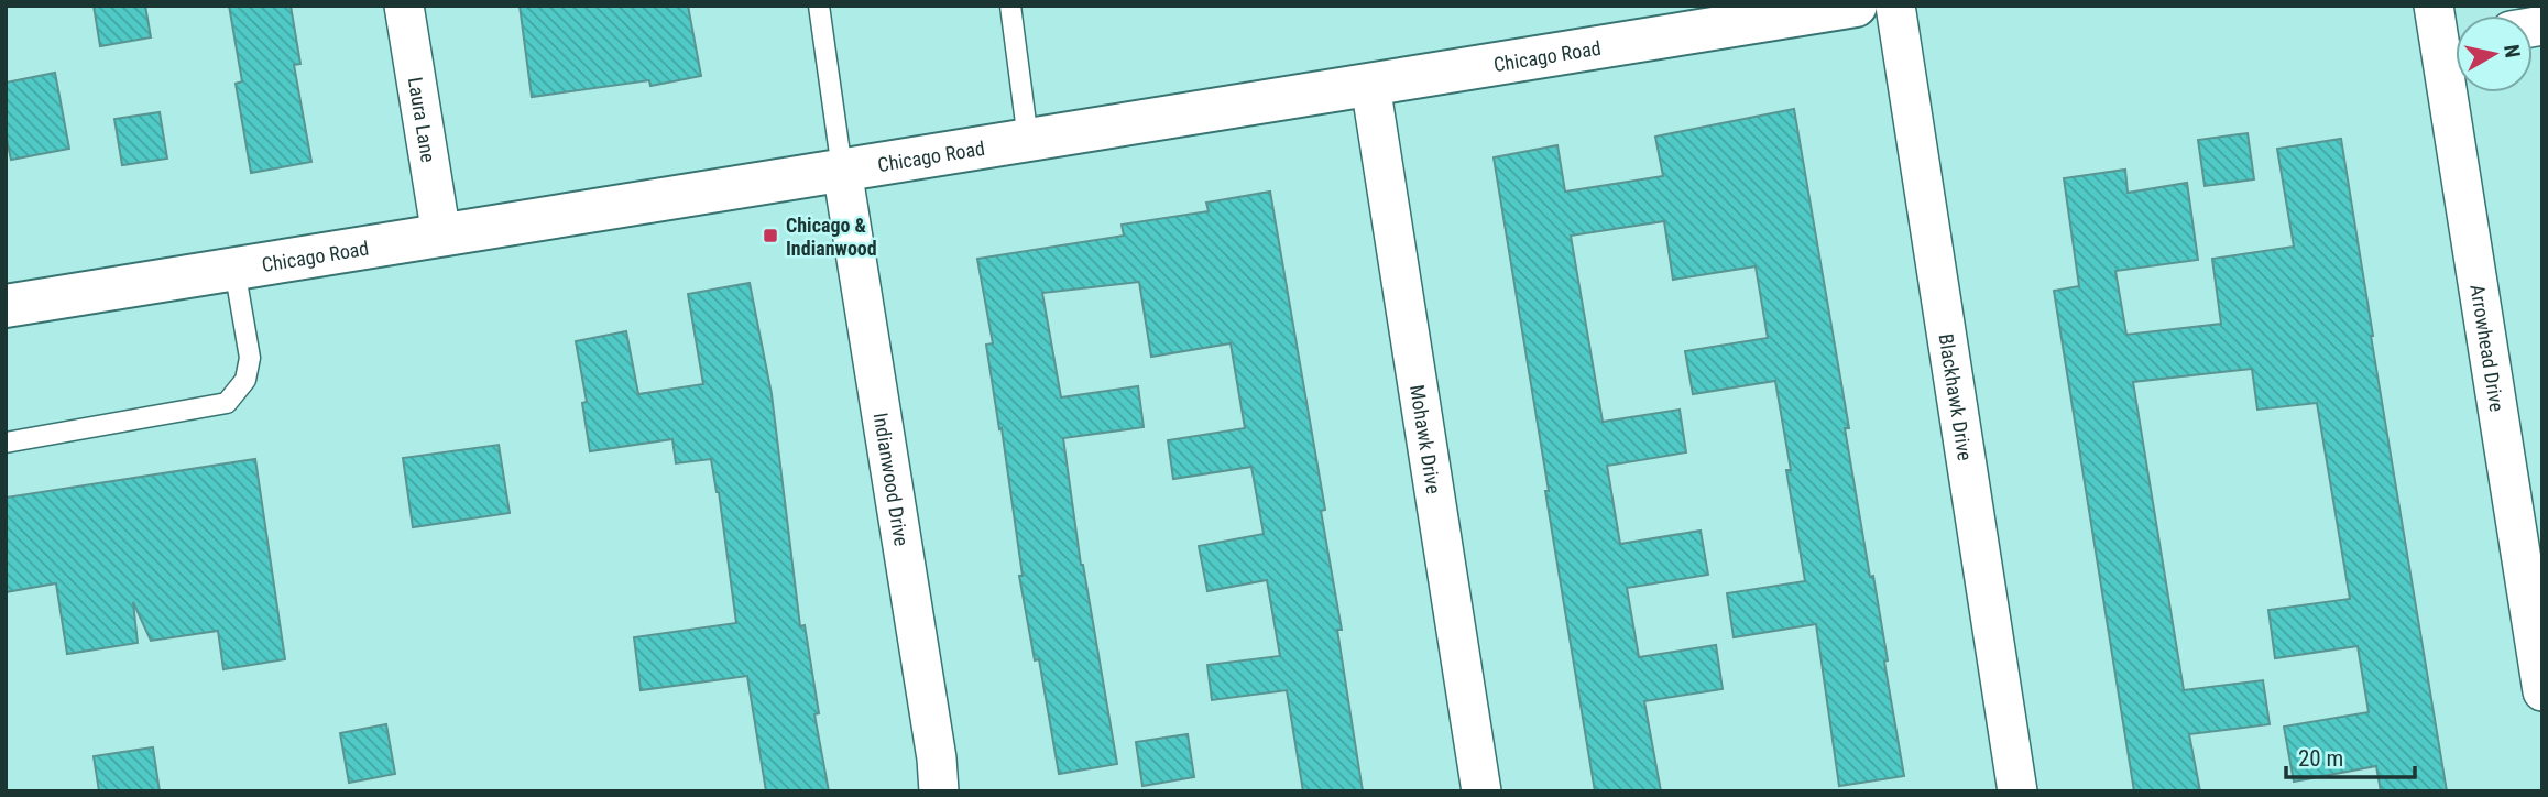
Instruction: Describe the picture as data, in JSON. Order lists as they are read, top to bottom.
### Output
{
  "streets": {
    "street": [
      "Chicago Road",
      "Laura Lane",
      "Arrowhead Drive",
      "Blackhawk Drive",
      "Mohawk Drive",
      "Indianwood Drive"
    ]
  },
  "crossings": [
    ["Chicago Road", "Laura Lane"],
    ["Chicago Road", "Mohawk Drive"],
    ["Chicago Road", "Indianwood Drive"]
  ],
  "places": {
    "transit": ["Chicago & Indianwood"]
  },
  "scale_bar": "20 m",
  "north": "right"
}
